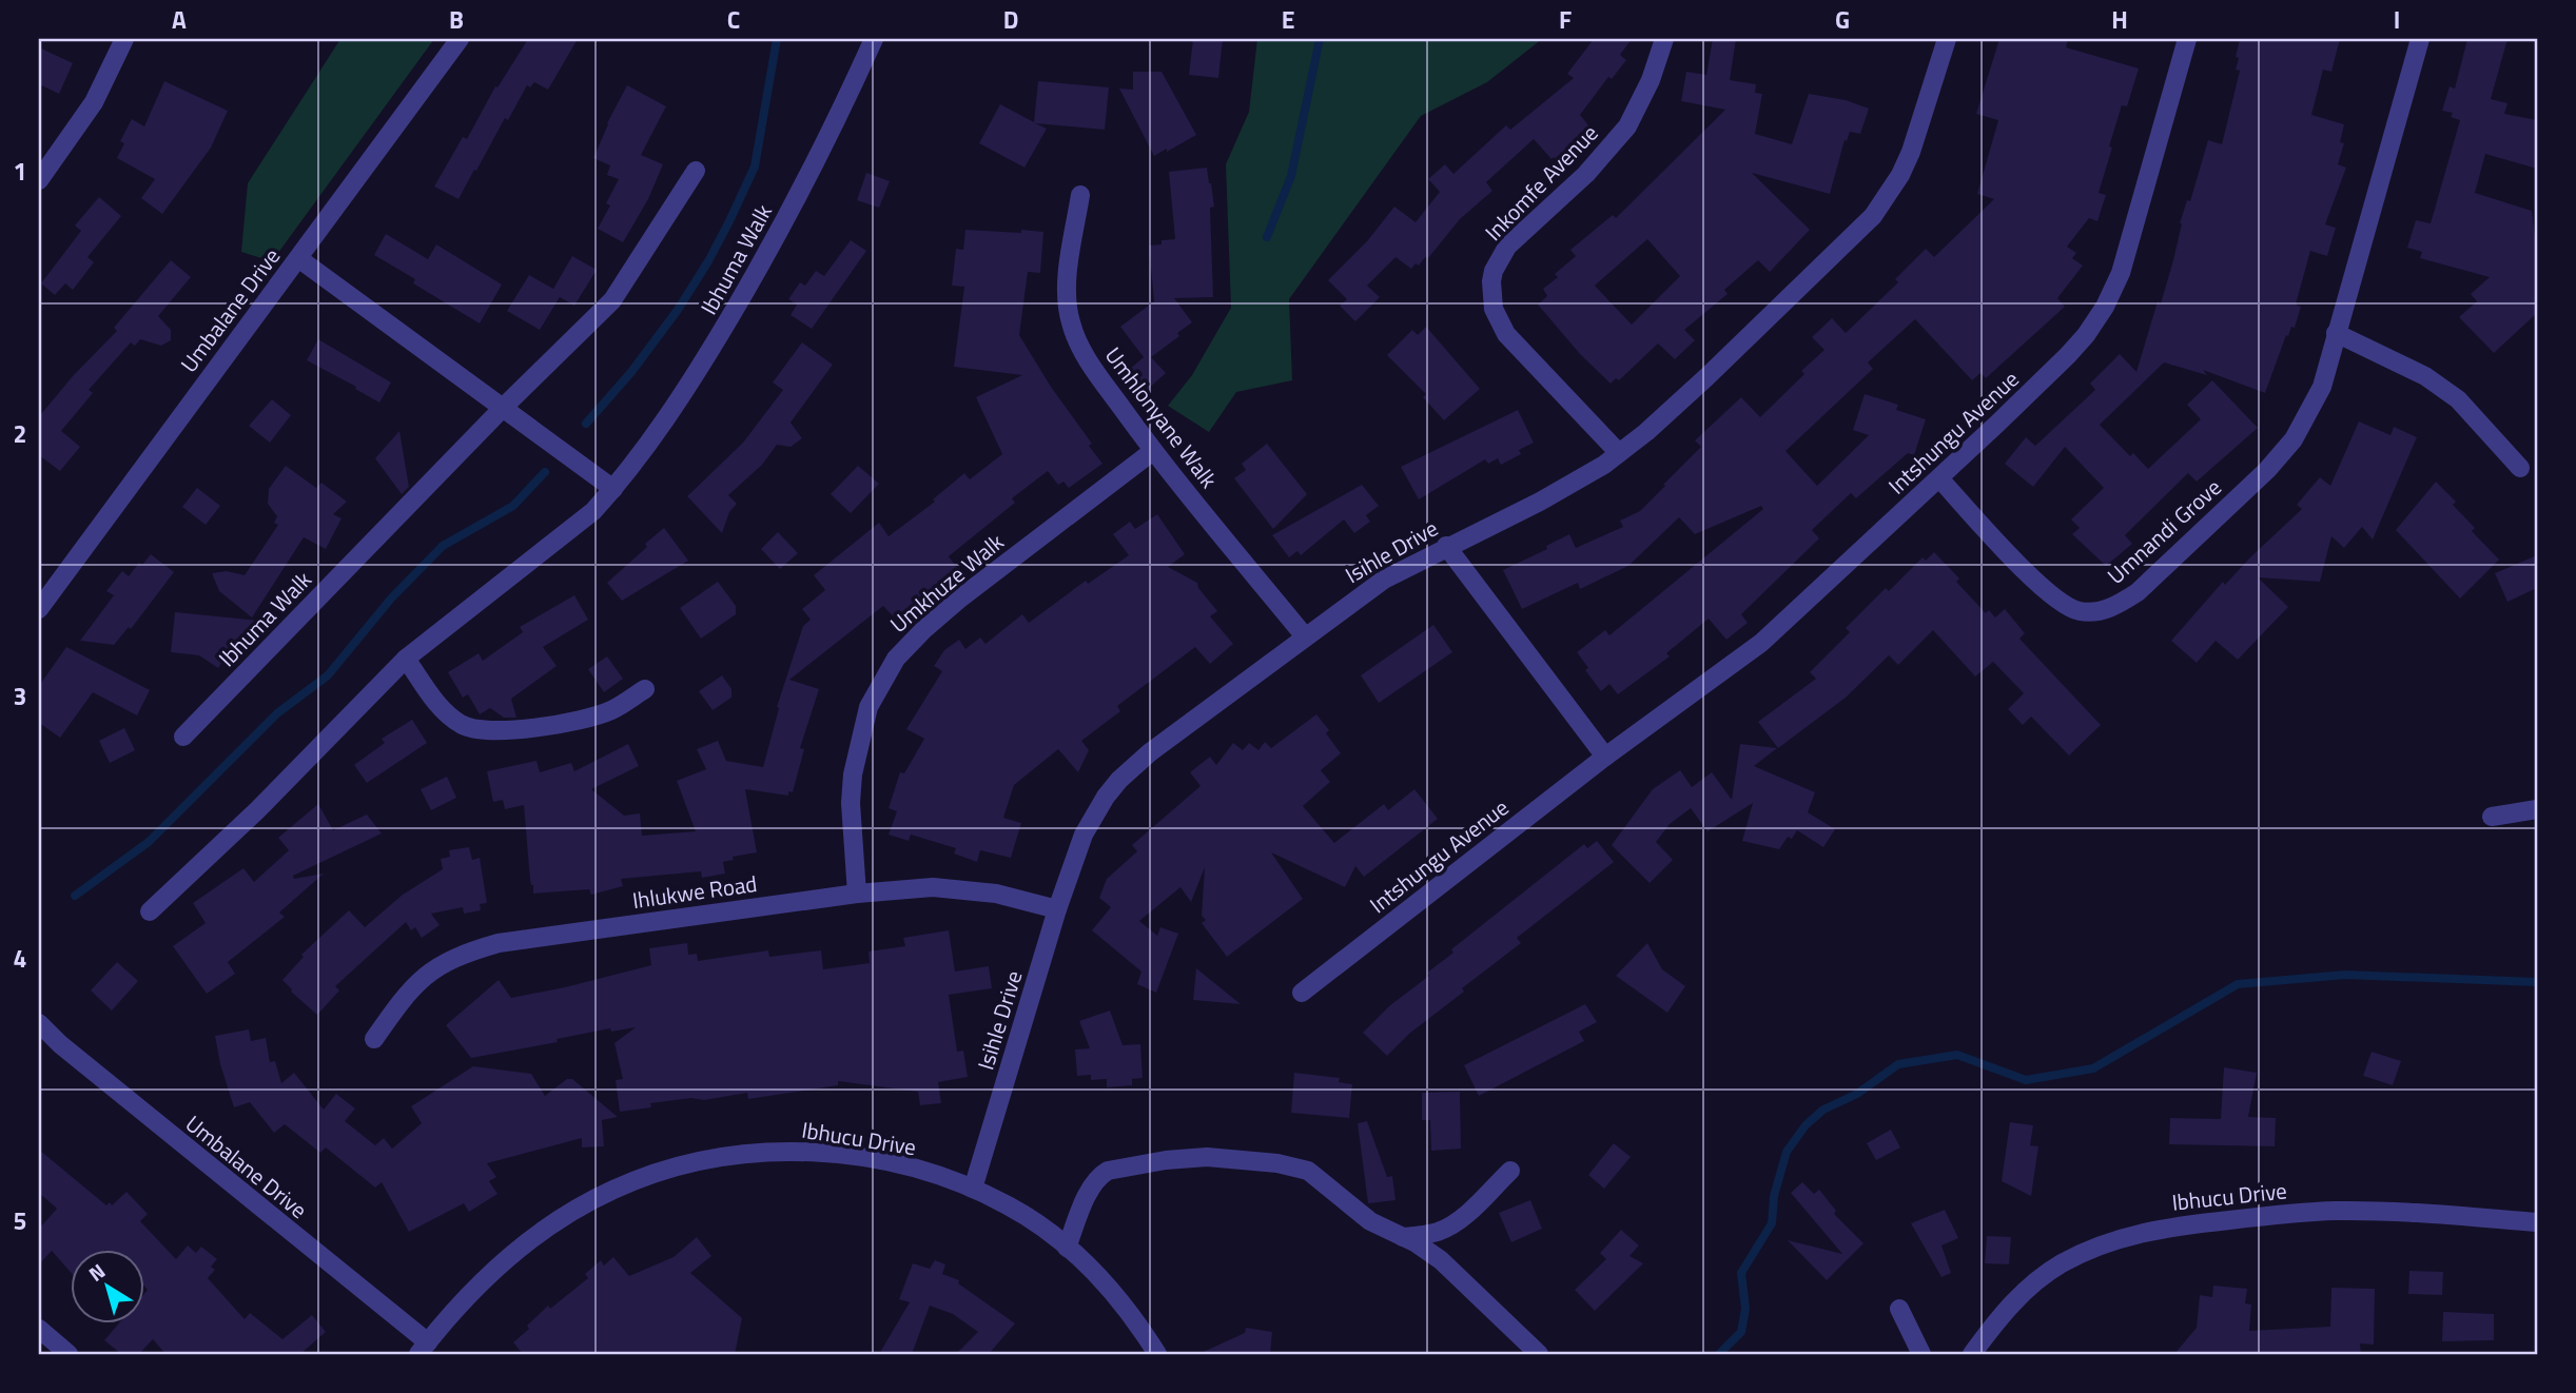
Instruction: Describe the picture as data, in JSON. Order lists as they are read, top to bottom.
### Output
{
  "streets": {
    "street": [
      "Inkomfe Avenue",
      "Ibhuma Walk",
      "Umbalane Drive",
      "Umhlonyane Walk",
      "Intshungu Avenue",
      "Umnandi Grove",
      "Isihle Drive",
      "Umkhuze Walk",
      "Ihlukwe Road",
      "Ibhucu Drive"
    ]
  },
  "crossings": [
    ["Inkomfe Avenue", "Isihle Drive"],
    ["Umbalane Drive", "Ibhucu Drive"],
    ["Umhlonyane Walk", "Isihle Drive"],
    ["Umhlonyane Walk", "Umkhuze Walk"],
    ["Intshungu Avenue", "Umnandi Grove"],
    ["Isihle Drive", "Ihlukwe Road"],
    ["Isihle Drive", "Ibhucu Drive"],
    ["Umkhuze Walk", "Ihlukwe Road"]
  ],
  "north": "top left",
  "grid": {
    "columns": [
      "A",
      "B",
      "C",
      "D",
      "E",
      "F",
      "G",
      "H",
      "I"
    ],
    "rows": [
      "1",
      "2",
      "3",
      "4",
      "5"
    ]
  }
}
